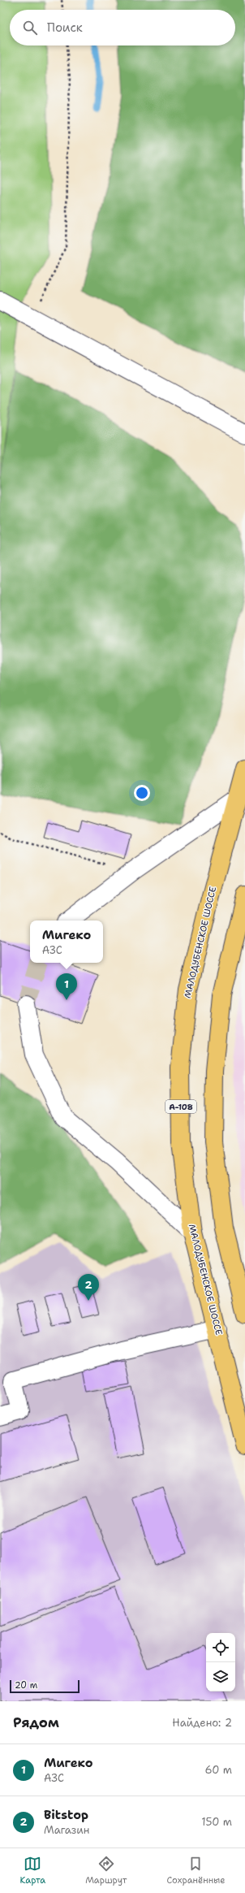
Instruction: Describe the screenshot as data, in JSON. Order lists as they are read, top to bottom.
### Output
{
  "streets": {
    "highway": ["МАЛОДУБЕНСКОЕ ШОССЕ", "А-108"]
  },
  "scale_bar": "20 m",
  "page": {
    "search": "Поиск",
    "popup": ["Мигеко", "АЗС"],
    "pins": ["1", "2"],
    "scale": "20 m",
    "heading": ["Рядом", "Найдено: 2"],
    "list": [
      {
        "mark": "1",
        "name": "Мигеко",
        "note": "АЗС",
        "value": "60 m"
      },
      {
        "mark": "2",
        "name": "Bitstop",
        "note": "Магазин",
        "value": "150 m"
      }
    ],
    "nav": ["Карта", "Маршрут", "Сохранённые"]
  }
}
